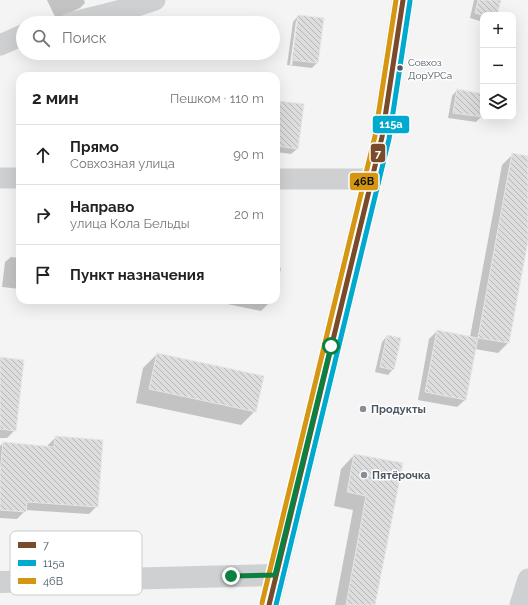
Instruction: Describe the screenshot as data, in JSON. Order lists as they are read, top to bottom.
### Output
{
  "places": ["Совхоз ДорУPCа", "Продукты", "Пятёрочка"],
  "lines": ["transit line 7", "transit line 46В", "transit line 115а"],
  "legend": ["7", "115а", "46В"],
  "page": {
    "map_buttons": ["+", "−"],
    "search": "Поиск",
    "heading": ["2 мин", "Пешком · 110 m"],
    "list": [
      ["Прямо", "Совхозная улица", "90 m"],
      ["Направо", "улица Кола Бельды", "20 m"],
      "Пункт назначения"
    ]
  }
}
